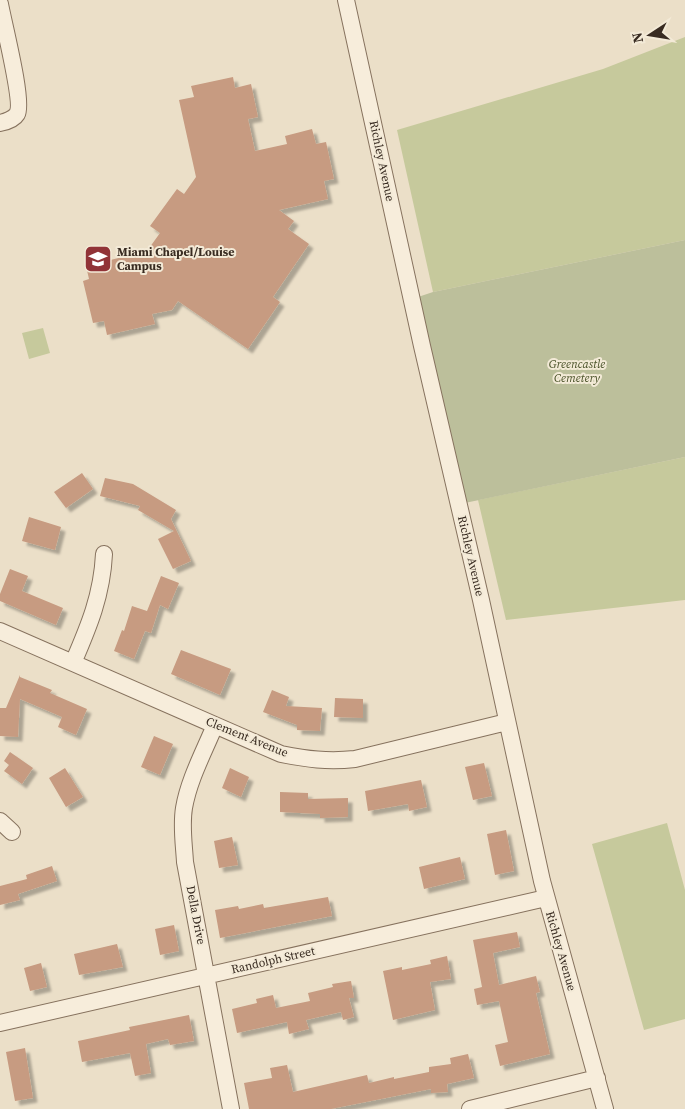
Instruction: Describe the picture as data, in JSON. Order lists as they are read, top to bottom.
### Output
{
  "streets": {
    "street": [
      "Richley Avenue",
      "Clement Avenue",
      "Della Drive",
      "Randolph Street"
    ]
  },
  "crossings": [
    ["Richley Avenue", "Clement Avenue"],
    ["Richley Avenue", "Randolph Street"],
    ["Clement Avenue", "Della Drive"],
    ["Della Drive", "Randolph Street"]
  ],
  "parks": ["Greencastle Cemetery"],
  "places": {
    "school or university": ["Miami Chapel/Louise Campus"]
  },
  "north": "left"
}
